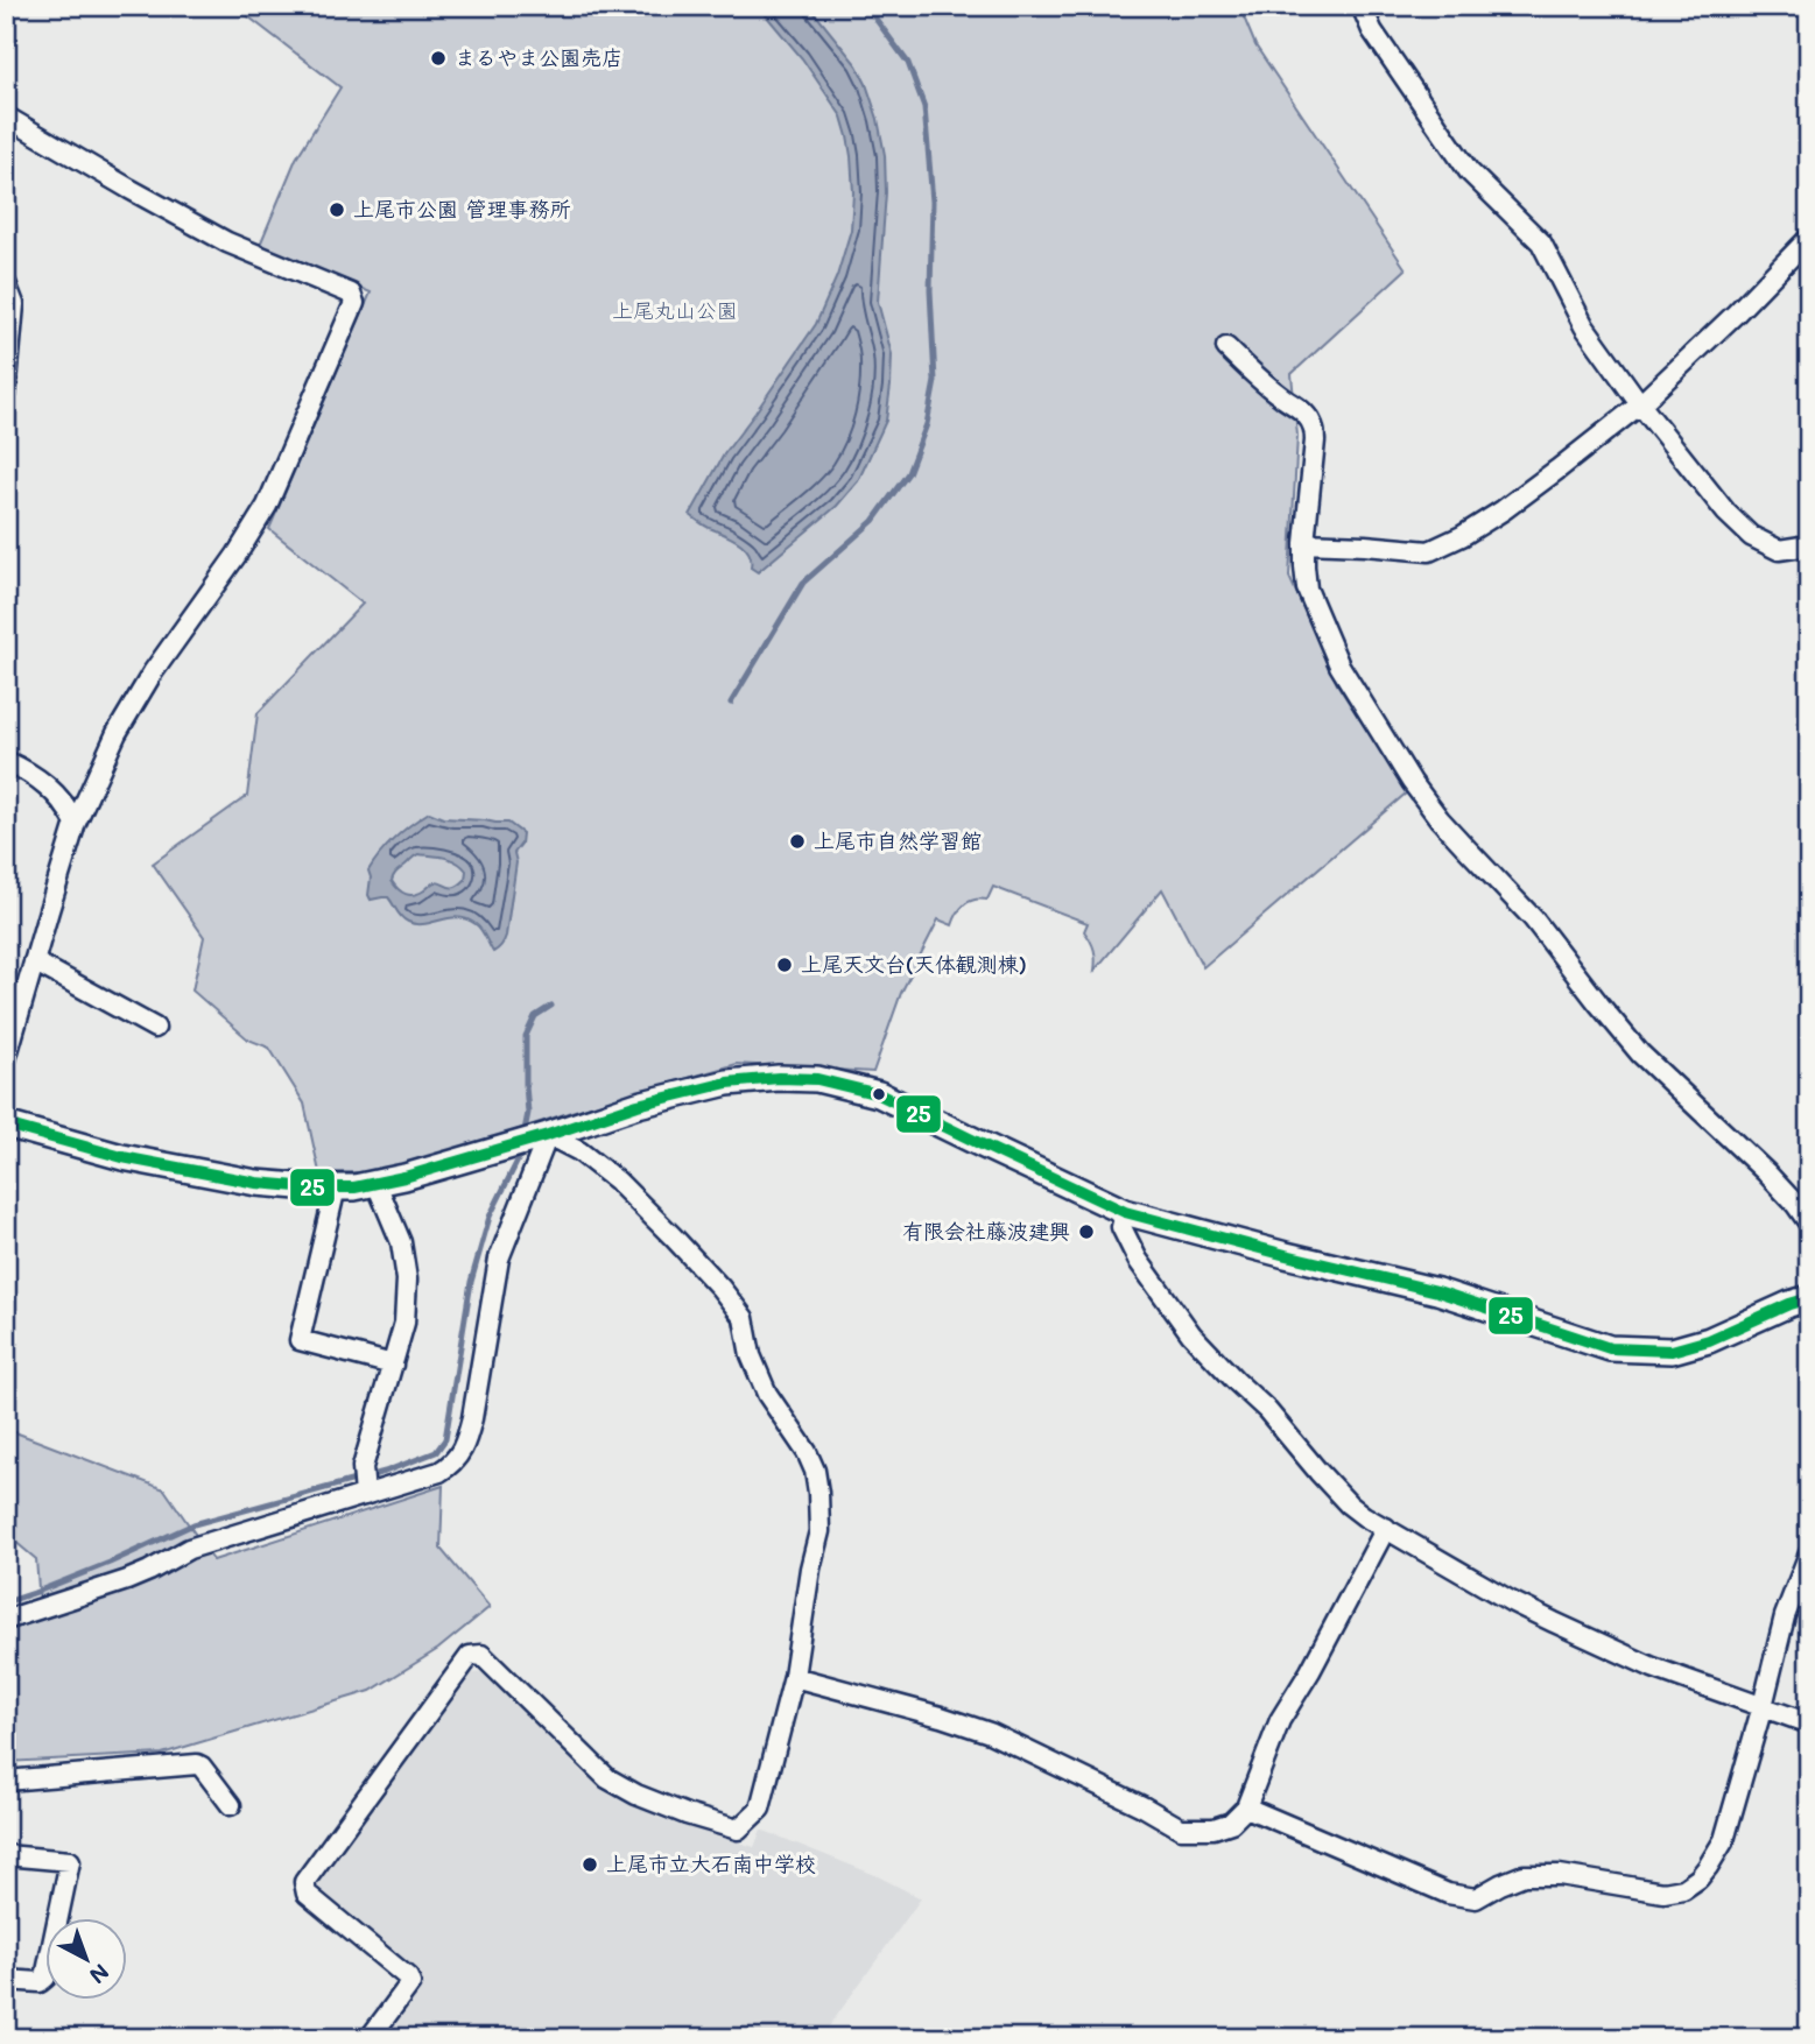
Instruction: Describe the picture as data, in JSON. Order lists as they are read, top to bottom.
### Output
{
  "parks": ["上尾丸山公園"],
  "places": [
    "まるやま公園売店",
    "上尾市公園 管理事務所",
    "上尾市自然学習館",
    "上尾天文台(天体観測棟)",
    "有限会社藤波建興",
    "上尾市立大石南中学校"
  ],
  "lines": ["transit line 25"],
  "north": "bottom right"
}
